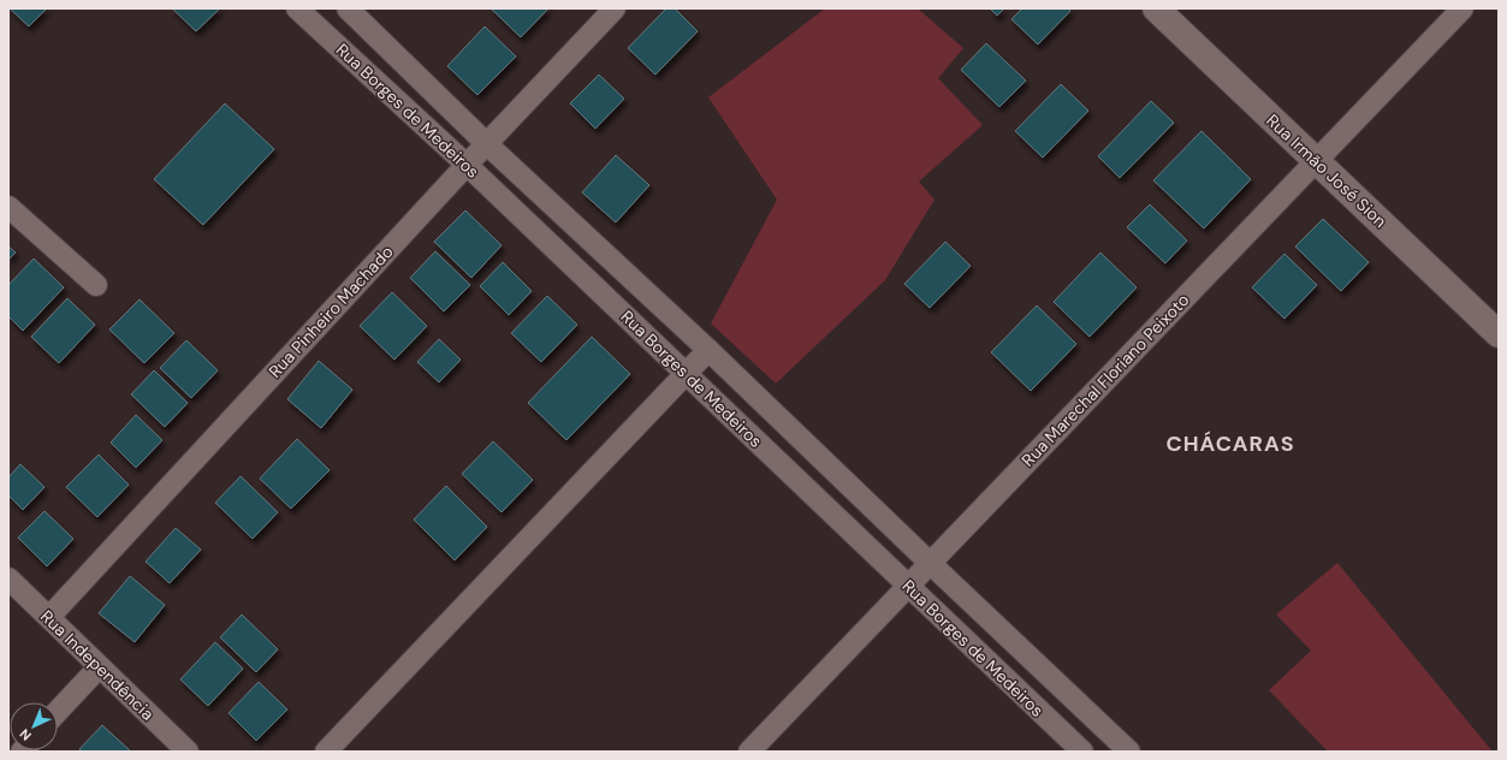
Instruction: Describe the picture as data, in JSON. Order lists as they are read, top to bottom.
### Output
{
  "streets": {
    "street": [
      "Rua Borges de Medeiros",
      "Rua Irmão José Sion",
      "Rua Pinheiro Machado",
      "Rua Marechal Floriano Peixoto",
      "Rua Independência"
    ]
  },
  "crossings": [
    ["Rua Borges de Medeiros", "Rua Pinheiro Machado"],
    ["Rua Borges de Medeiros", "Rua Marechal Floriano Peixoto"],
    ["Rua Irmão José Sion", "Rua Marechal Floriano Peixoto"],
    ["Rua Pinheiro Machado", "Rua Independência"]
  ],
  "districts": ["CHÁCARAS"],
  "north": "bottom left"
}
